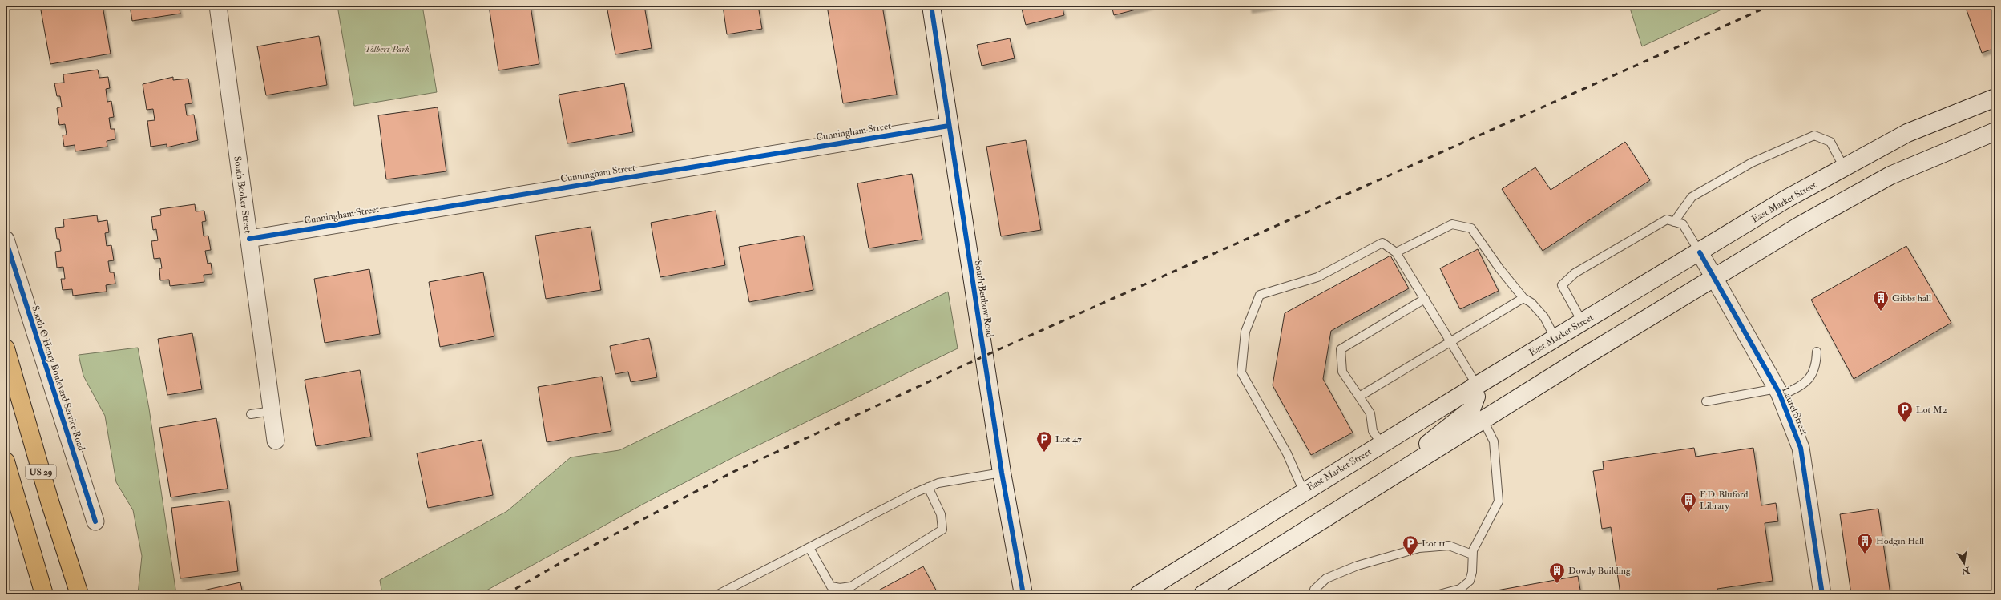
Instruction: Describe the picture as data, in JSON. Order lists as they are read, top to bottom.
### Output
{
  "streets": {
    "highway": ["US 29"],
    "main road": ["East Market Street", "South Benbow Road"],
    "street": [
      "Cunningham Street",
      "South Booker Street",
      "South O Henry Boulevard Service Road",
      "Laurel Street"
    ]
  },
  "crossings": [
    ["Cunningham Street", "South Booker Street"],
    ["Cunningham Street", "South Benbow Road"],
    ["East Market Street", "Laurel Street"]
  ],
  "parks": ["Tolbert Park"],
  "places": {
    "building": [
      "Gibbs hall",
      "F.D. Bluford Library",
      "Hodgin Hall",
      "Dowdy Building"
    ],
    "parking": ["Lot M2", "Lot 47", "Lot 11"]
  },
  "north": "bottom"
}
